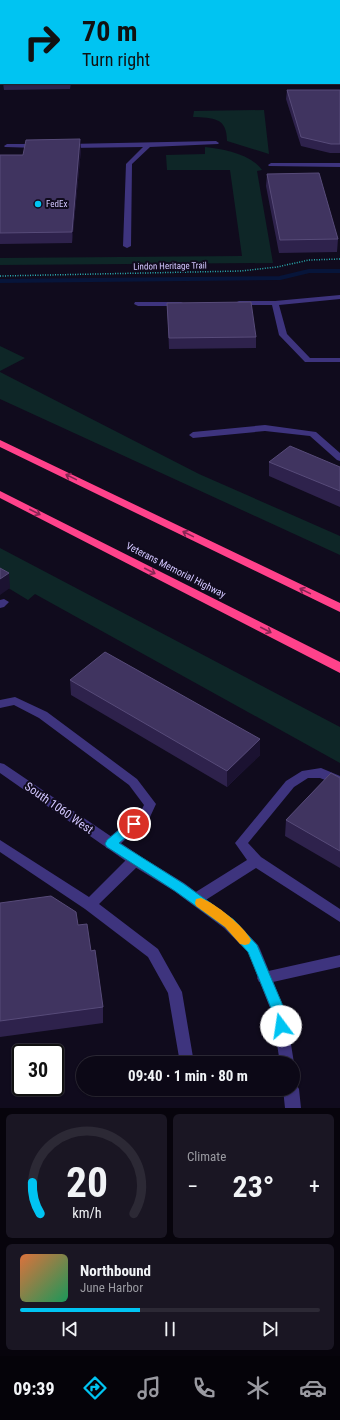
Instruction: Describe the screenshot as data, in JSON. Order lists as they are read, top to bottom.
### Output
{
  "streets": {
    "highway": ["Veterans Memorial Highway"],
    "street": ["South 1060 West"],
    "path": ["Lindon Heritage Trail"]
  },
  "places": ["FedEx"],
  "page": {
    "turn": ["70 m", "Turn right"],
    "limit": "30",
    "trip": "09:40 · 1 min · 80 m",
    "tile": "Climate",
    "heat": ["−", "23°", "+"],
    "song": ["Northbound", "June Harbor"],
    "tabs": "09:39",
    "gauge": ["20", "km/h"]
  }
}
